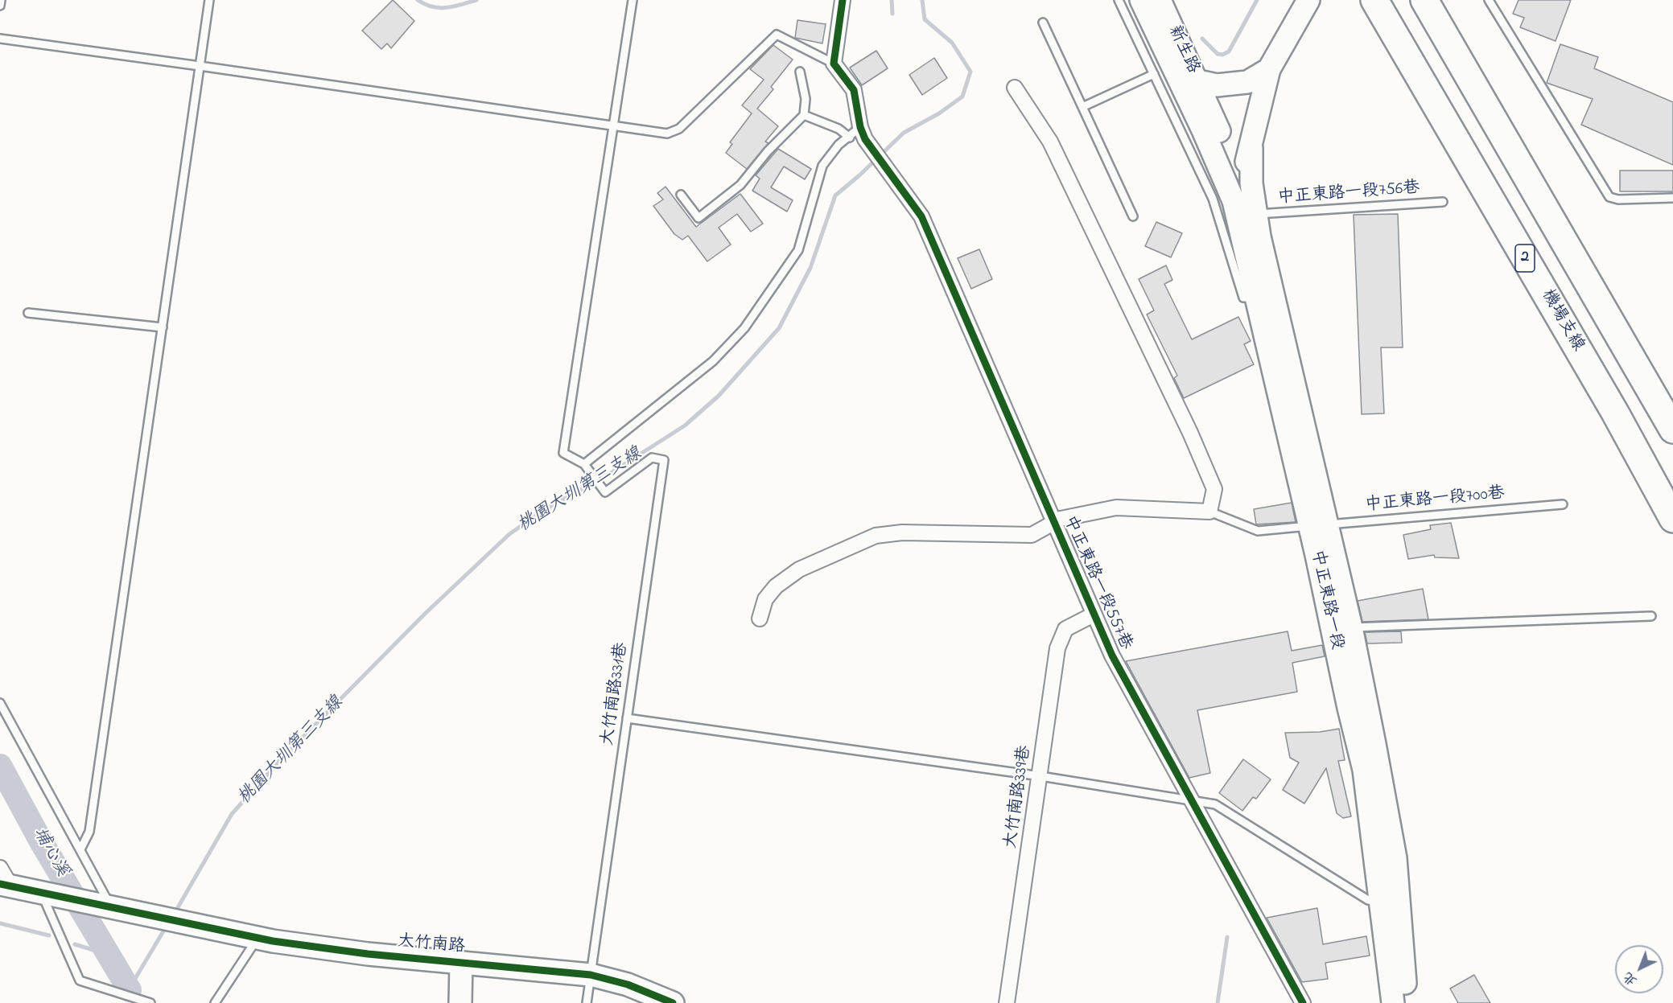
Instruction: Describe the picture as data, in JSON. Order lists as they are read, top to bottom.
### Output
{
  "streets": {
    "highway": ["2", "機場支線"],
    "main road": ["新生路", "中正東路一段", "大竹南路"],
    "street": ["中正東路一段557巷", "大竹南路339巷"],
    "lane": ["中正東路一段756巷", "中正東路一段700巷", "大竹南路331巷"]
  },
  "crossings": [
    ["新生路", "中正東路一段"],
    ["中正東路一段756巷", "中正東路一段"],
    ["中正東路一段700巷", "中正東路一段"],
    ["中正東路一段557巷", "大竹南路339巷"],
    ["大竹南路331巷", "大竹南路"]
  ],
  "water": ["桃園大圳第三支線", "埔心溪"],
  "north": "bottom left"
}
